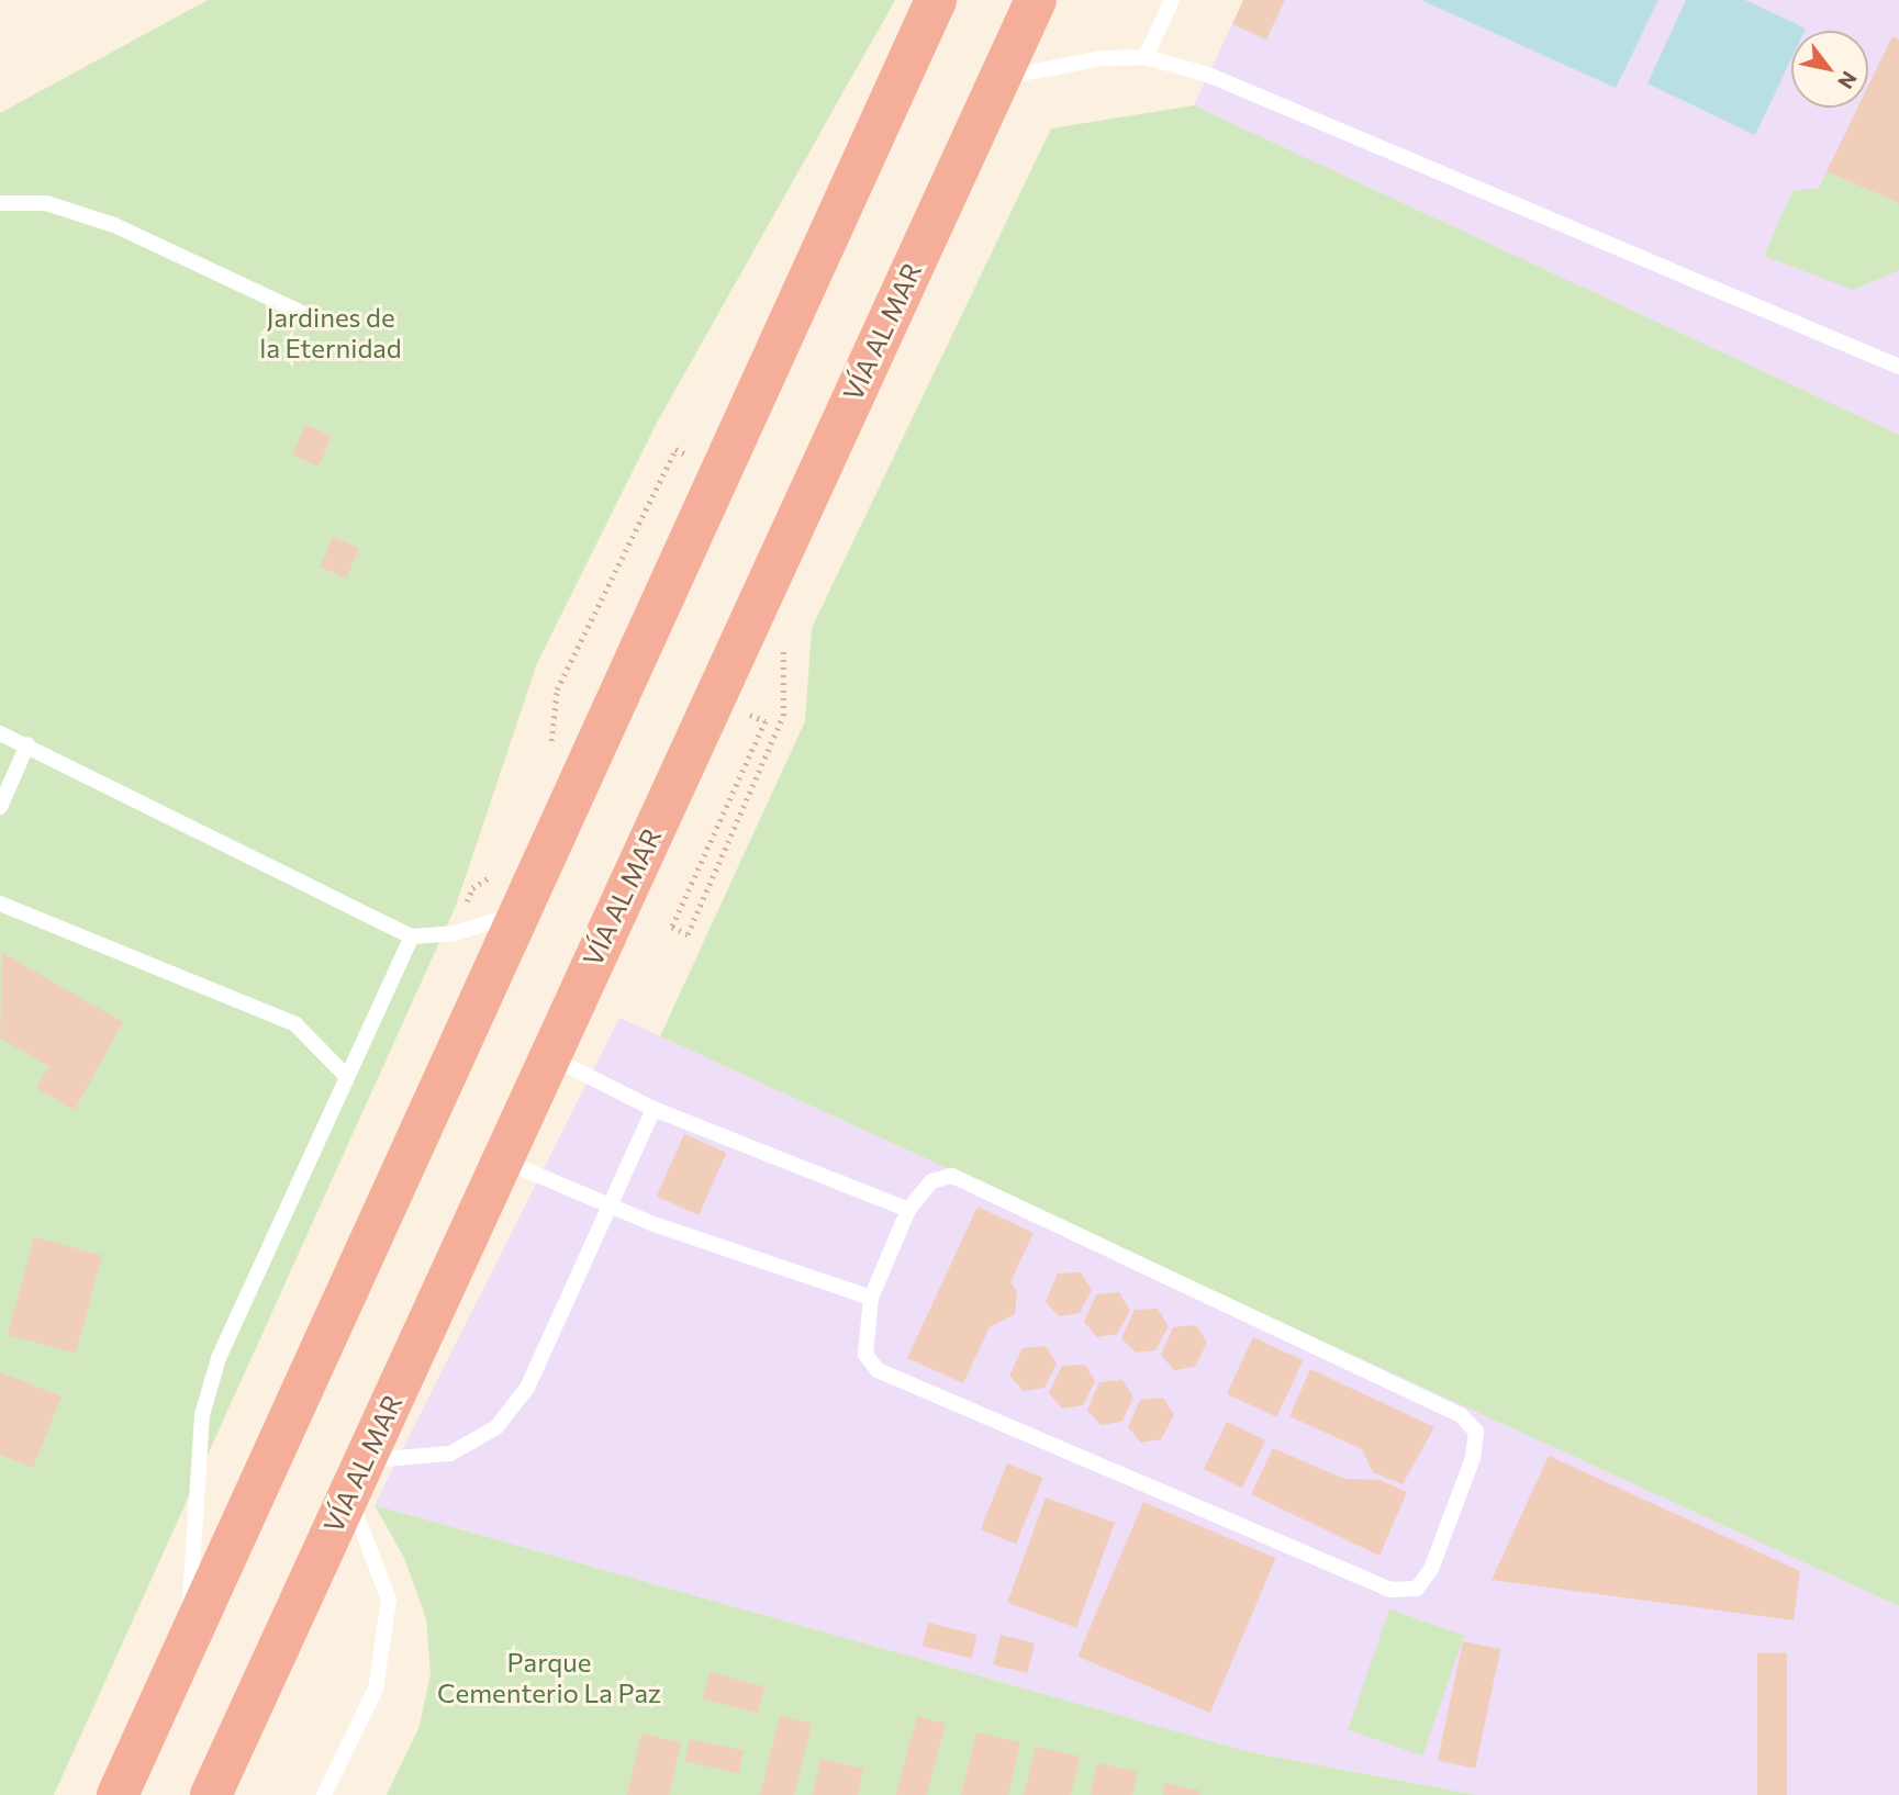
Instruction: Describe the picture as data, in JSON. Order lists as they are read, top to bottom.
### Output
{
  "streets": {
    "highway": ["VÍA AL MAR"]
  },
  "parks": ["Jardines de la Eternidad", "Parque Cementerio La Paz"],
  "north": "bottom right"
}
